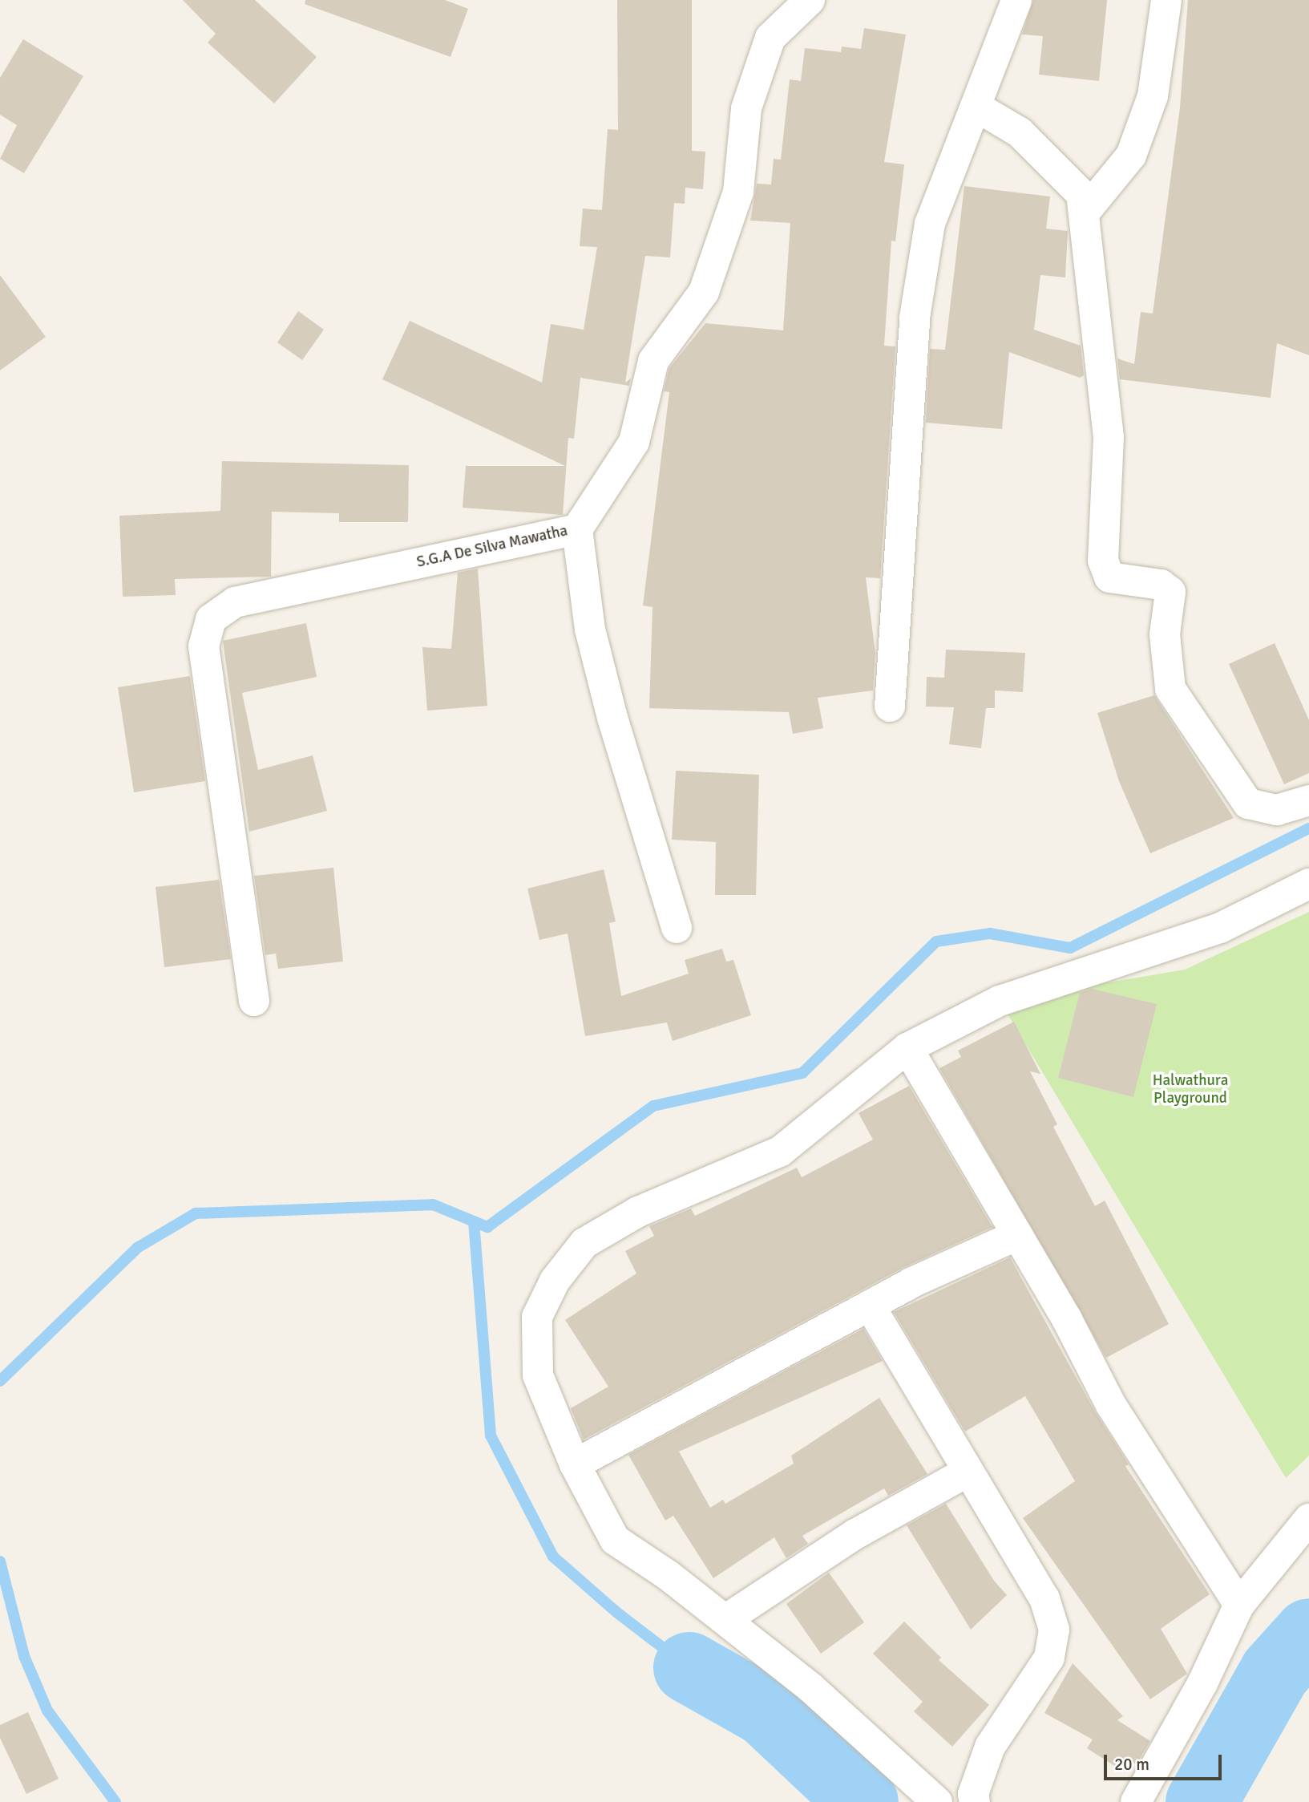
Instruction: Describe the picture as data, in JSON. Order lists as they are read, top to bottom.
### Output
{
  "streets": {
    "street": ["S.G.A De Silva Mawatha"]
  },
  "parks": ["Halwathura Playground"],
  "scale_bar": "20 m"
}
